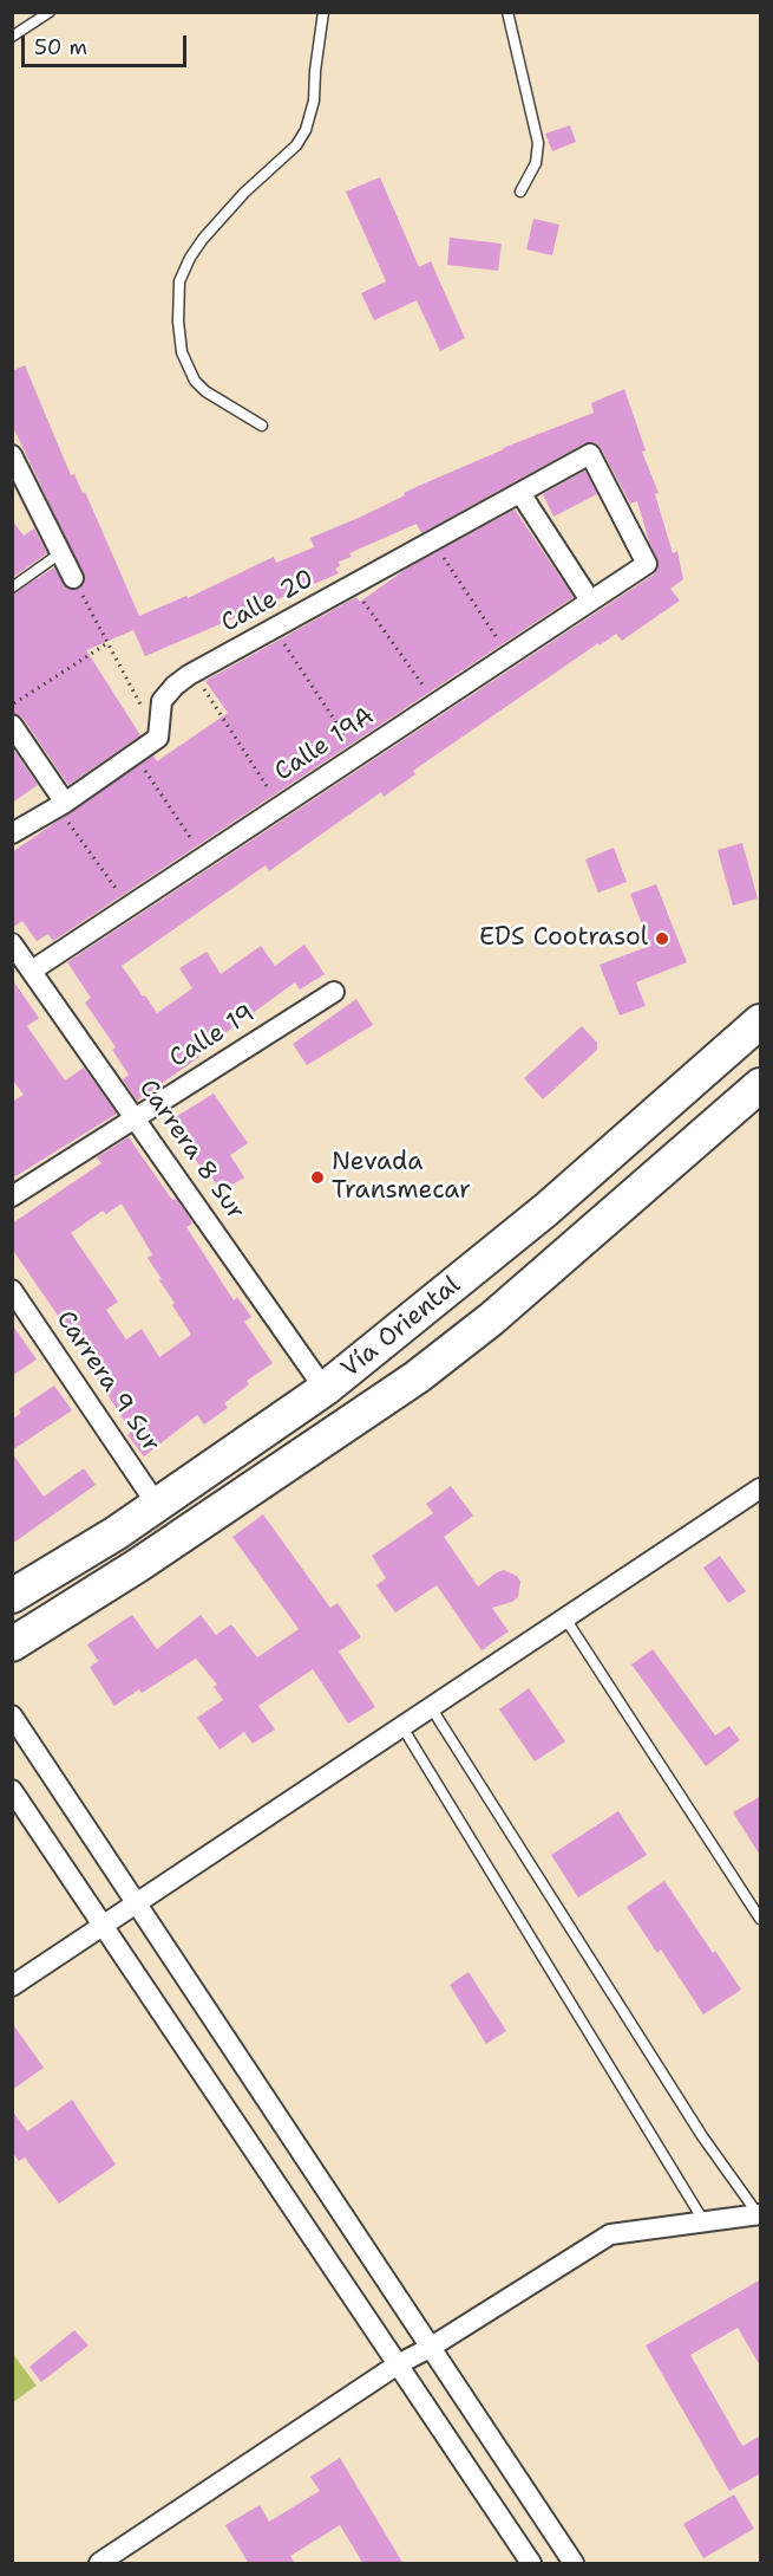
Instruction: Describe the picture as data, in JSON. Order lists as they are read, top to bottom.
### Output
{
  "streets": {
    "highway": ["Vía Oriental"],
    "street": [
      "Calle 20",
      "Calle 19A",
      "Calle 19",
      "Carrera 8 Sur",
      "Carrera 9 Sur"
    ]
  },
  "crossings": [
    ["Calle 20", "Calle 19A"],
    ["Calle 19A", "Carrera 8 Sur"],
    ["Calle 19", "Carrera 8 Sur"],
    ["Carrera 8 Sur", "Vía Oriental"],
    ["Vía Oriental", "Carrera 9 Sur"]
  ],
  "places": ["EDS Cootrasol", "Nevada Transmecar"],
  "scale_bar": "50 m"
}
